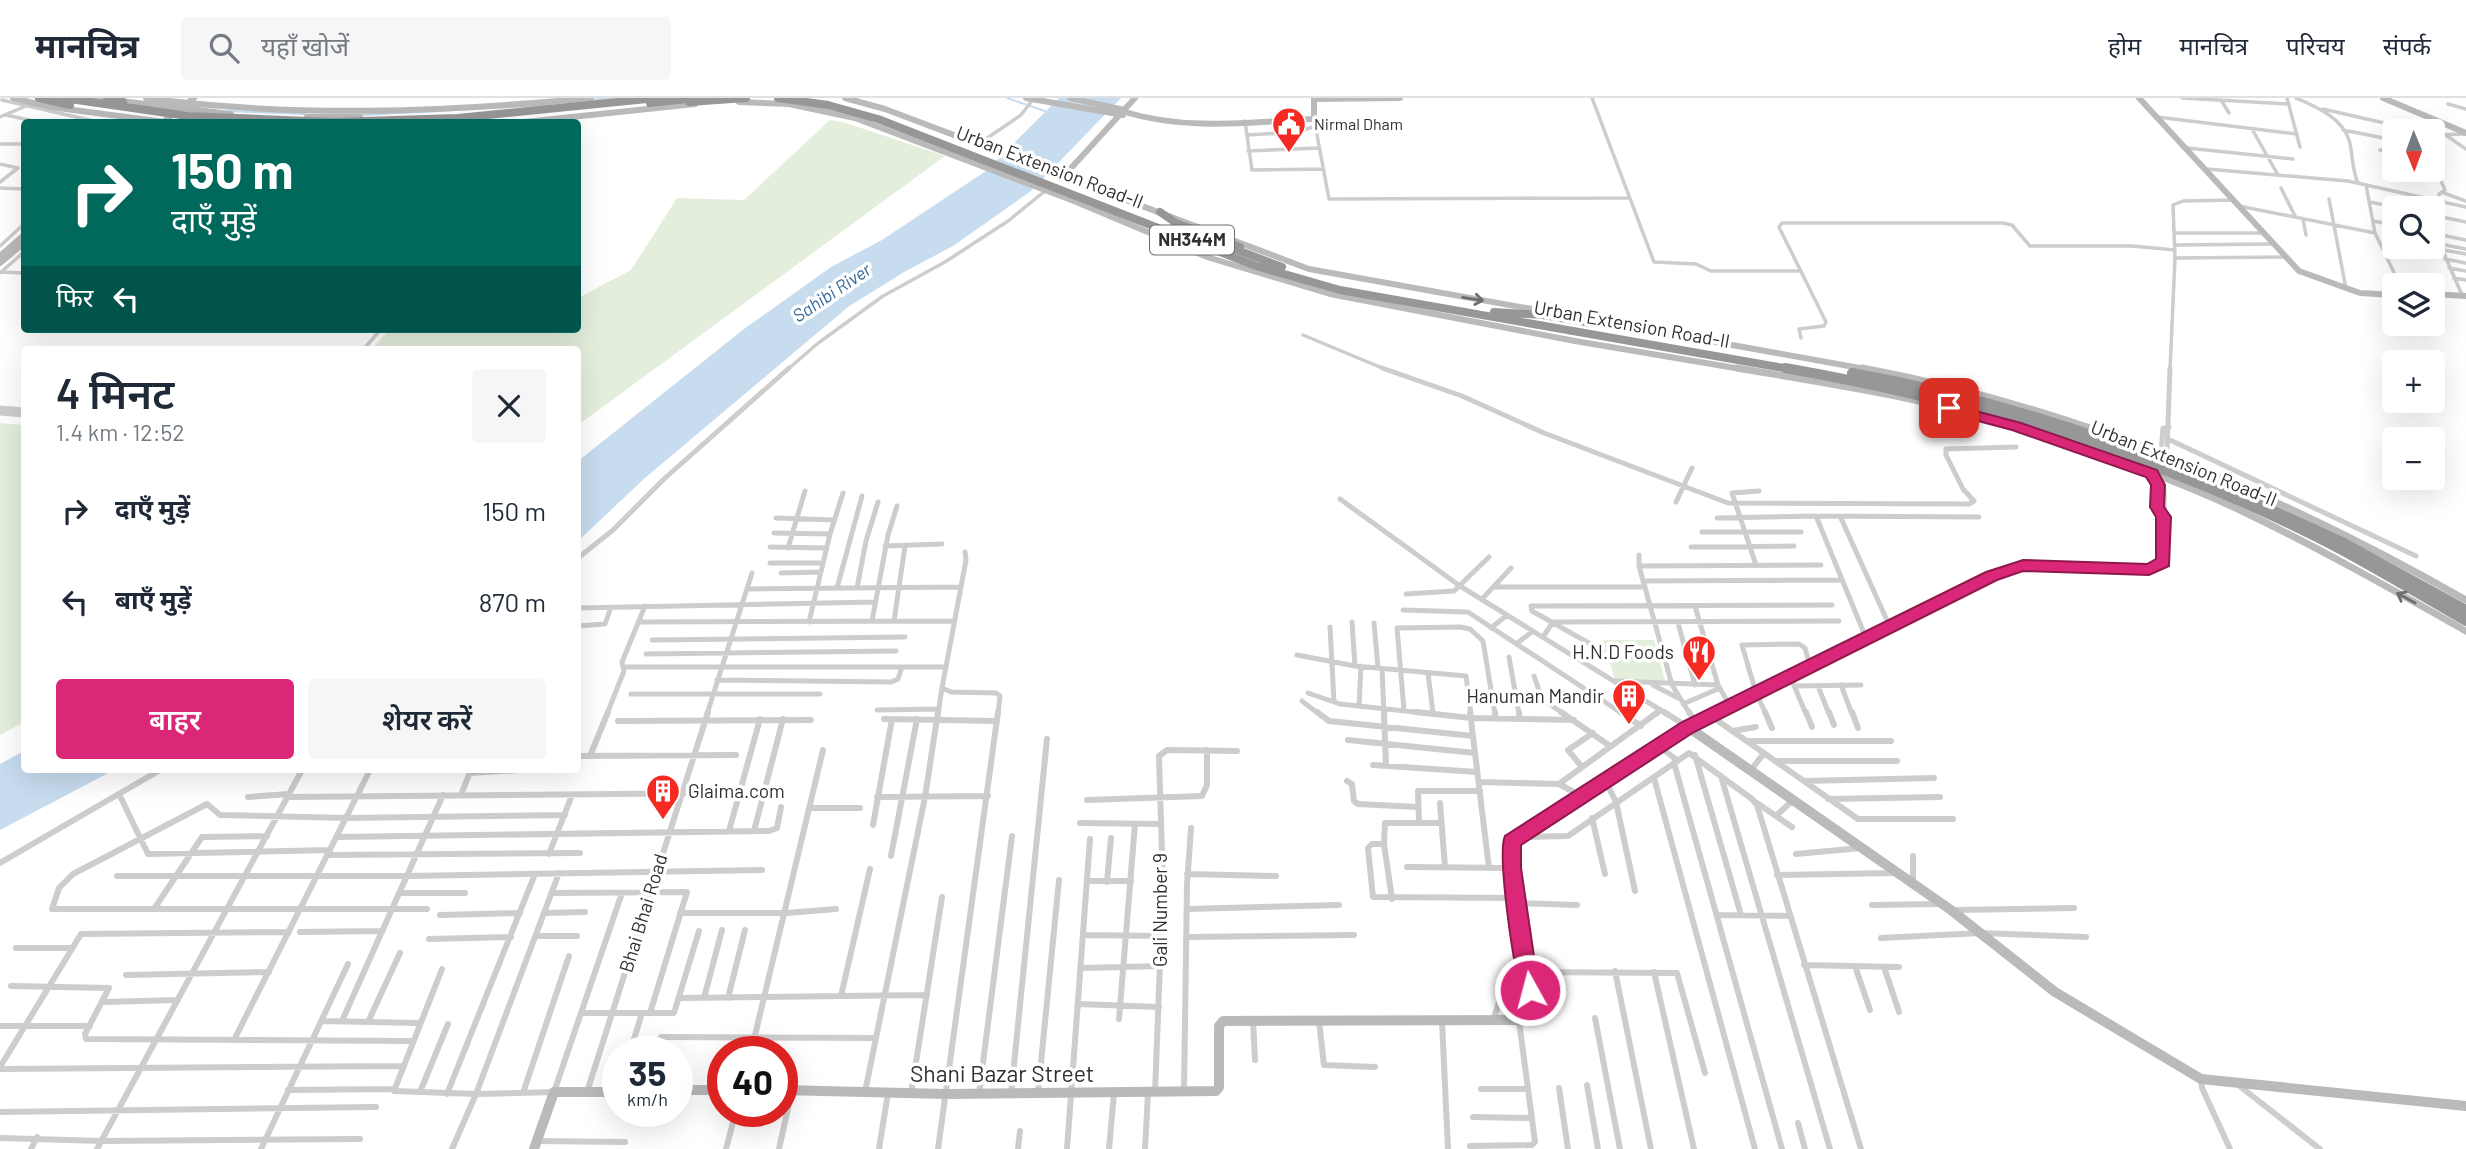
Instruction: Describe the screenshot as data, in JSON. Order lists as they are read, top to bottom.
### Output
{
  "streets": {
    "highway": ["Urban Extension Road-II", "NH344M"],
    "street": ["Gali Number 9", "Bhai Bhai Road", "Shani Bazar Street"]
  },
  "crossings": [
    ["Gali Number 9", "Shani Bazar Street"]
  ],
  "water": ["Sahibi River"],
  "places": {
    "public building": ["Nirmal Dham"],
    "restaurant": ["H.N.D Foods"],
    "building": ["Hanuman Mandir", "Glaima.com"]
  },
  "north": "bottom",
  "page": {
    "header": "मानचित्र",
    "search": "यहाँ खोजें",
    "nav": [
      "होम",
      "मानचित्र",
      "परिचय",
      "संपर्क"
    ],
    "map_buttons": ["+", "−"],
    "turn": ["150 m", "दाएँ मुड़ें"],
    "then": "फिर",
    "heading": ["4 मिनट", "1.4 km · 12:52"],
    "list": [
      {
        "name": "दाएँ मुड़ें",
        "value": "150 m"
      },
      {
        "name": "बाएँ मुड़ें",
        "value": "870 m"
      }
    ],
    "buttons": ["बाहर", "शेयर करें"],
    "speed": "35 km/h",
    "limit": "40"
  }
}
